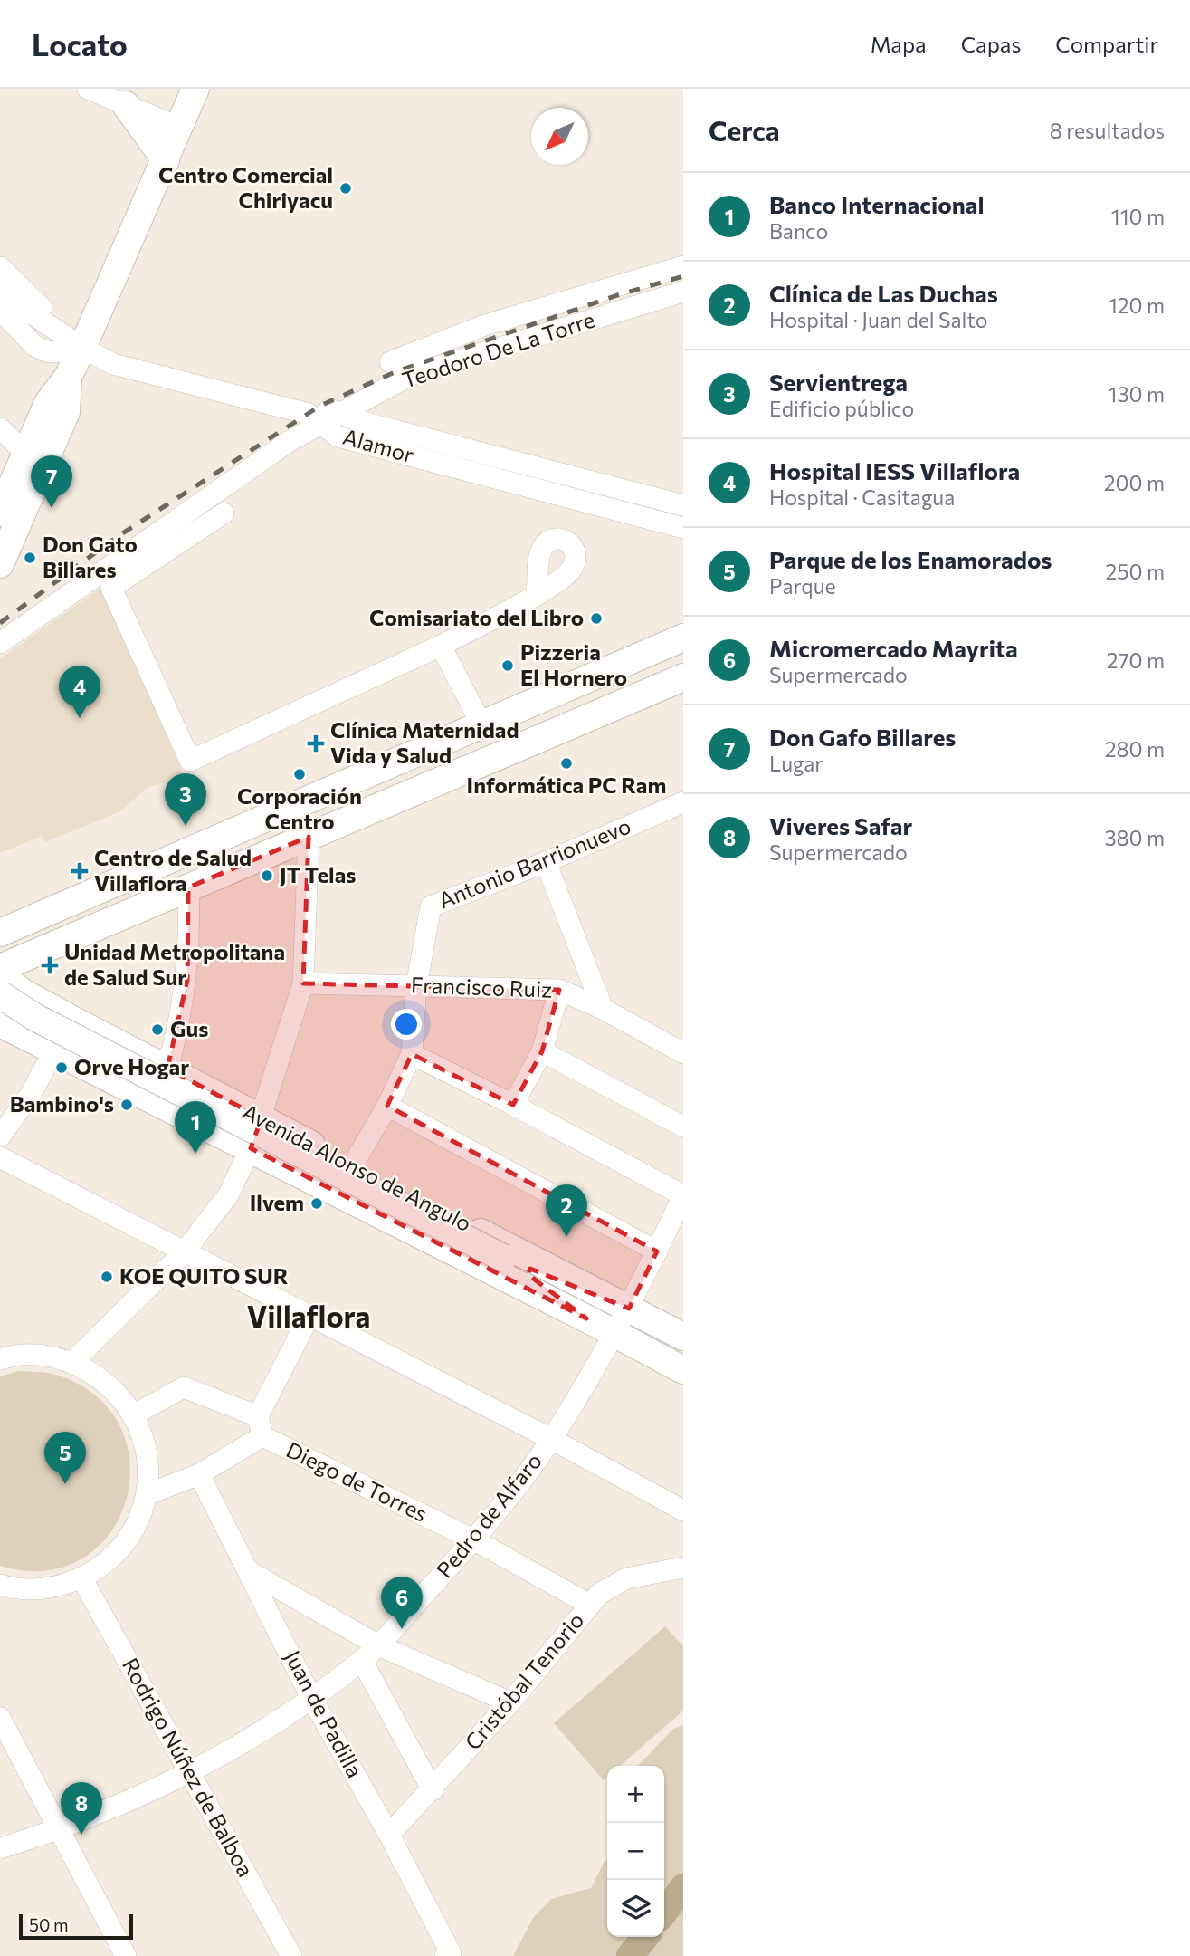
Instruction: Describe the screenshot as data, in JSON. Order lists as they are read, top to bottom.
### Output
{
  "streets": {
    "main road": ["Avenida Alonso de Angulo"],
    "street": [
      "Teodoro De La Torre",
      "Alamor",
      "Antonio Barrionuevo",
      "Francisco Ruiz",
      "Diego de Torres",
      "Pedro de Alfaro",
      "Cristóbal Tenorio",
      "Juan de Padilla",
      "Rodrigo Núñez de Balboa"
    ]
  },
  "crossings": [
    ["Teodoro De La Torre", "Alamor"],
    ["Antonio Barrionuevo", "Francisco Ruiz"],
    ["Antonio Barrionuevo", "Avenida Alonso de Angulo"],
    ["Avenida Alonso de Angulo", "Pedro de Alfaro"],
    ["Diego de Torres", "Pedro de Alfaro"],
    ["Diego de Torres", "Cristóbal Tenorio"],
    ["Pedro de Alfaro", "Juan de Padilla"],
    ["Pedro de Alfaro", "Rodrigo Núñez de Balboa"],
    ["Cristóbal Tenorio", "Juan de Padilla"]
  ],
  "districts": ["Villaflora"],
  "places": {
    "other": [
      "Centro Comercial Chiriyacu",
      "Don Gato Billares",
      "Comisariato del Libro",
      "Pizzeria El Hornero",
      "Informática PC Ram",
      "Corporación Centro",
      "JT Telas",
      "Gus",
      "Orve Hogar",
      "Bambino's",
      "Ilvem",
      "KOE QUITO SUR"
    ],
    "health": ["Clínica Maternidad Vida y Salud", "Centro de Salud Villaflora", "Unidad Metropolitana de Salud Sur"]
  },
  "scale_bar": "50 m",
  "north": "bottom left",
  "page": {
    "header": "Locato",
    "nav": ["Mapa", "Capas", "Compartir"],
    "heading": ["Cerca", "8 resultados"],
    "list": [
      {
        "mark": "1",
        "name": "Banco Internacional",
        "note": "Banco",
        "value": "110 m"
      },
      {
        "mark": "2",
        "name": "Clínica de Las Duchas",
        "note": "Hospital · Juan del Salto",
        "value": "120 m"
      },
      {
        "mark": "3",
        "name": "Servientrega",
        "note": "Edificio público",
        "value": "130 m"
      },
      {
        "mark": "4",
        "name": "Hospital IESS Villaflora",
        "note": "Hospital · Casitagua",
        "value": "200 m"
      },
      {
        "mark": "5",
        "name": "Parque de los Enamorados",
        "note": "Parque",
        "value": "250 m"
      },
      {
        "mark": "6",
        "name": "Micromercado Mayrita",
        "note": "Supermercado",
        "value": "270 m"
      },
      {
        "mark": "7",
        "name": "Don Gafo Billares",
        "note": "Lugar",
        "value": "280 m"
      },
      {
        "mark": "8",
        "name": "Viveres Safar",
        "note": "Supermercado",
        "value": "380 m"
      }
    ],
    "pins": [
      "7",
      "4",
      "3",
      "1",
      "2",
      "5",
      "6",
      "8"
    ],
    "map_buttons": ["+", "−"],
    "scale": "50 m"
  }
}
